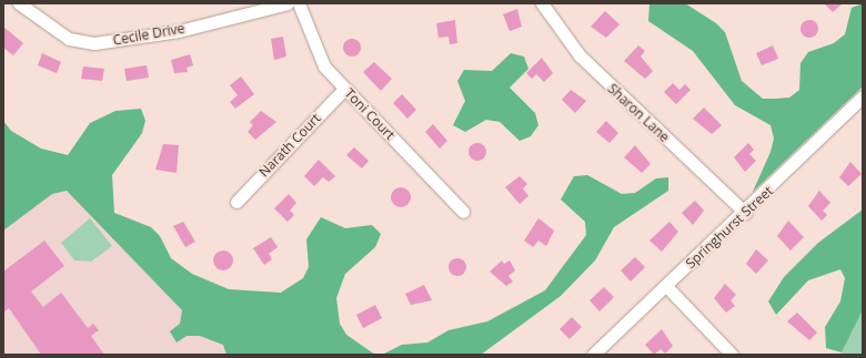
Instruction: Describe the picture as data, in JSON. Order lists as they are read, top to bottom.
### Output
{
  "streets": {
    "street": [
      "Cecile Drive",
      "Sharon Lane",
      "Toni Court",
      "Narath Court",
      "Springhurst Street"
    ]
  },
  "crossings": [
    ["Sharon Lane", "Springhurst Street"],
    ["Toni Court", "Narath Court"]
  ]
}
